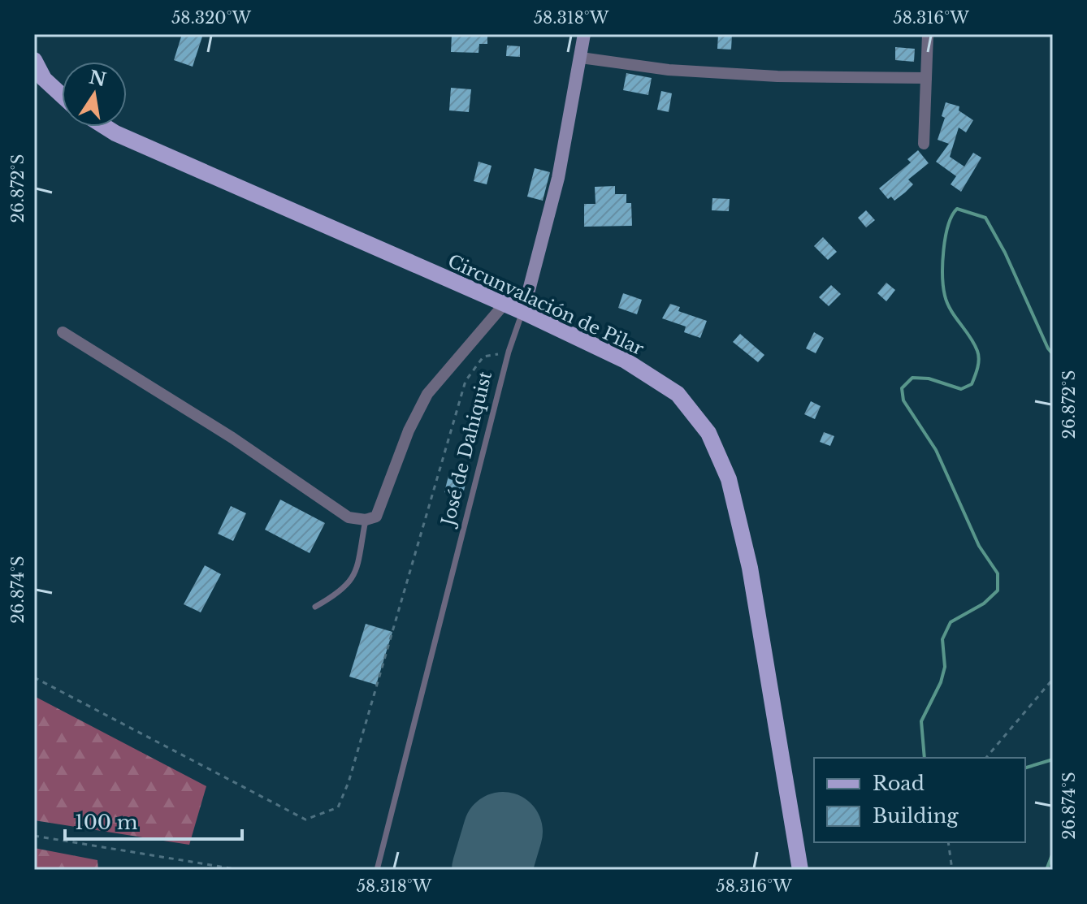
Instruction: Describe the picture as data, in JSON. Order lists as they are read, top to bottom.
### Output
{
  "streets": {
    "main road": ["Circunvalación de Pilar", "José de Dahiquist"]
  },
  "crossings": [
    ["Circunvalación de Pilar", "José de Dahiquist"]
  ],
  "legend": ["Road", "Building"],
  "scale_bar": "100 m",
  "north": "top",
  "coordinates": [
    "58.320°W",
    "58.318°W",
    "58.316°W",
    "26.872°S",
    "26.874°S"
  ]
}
